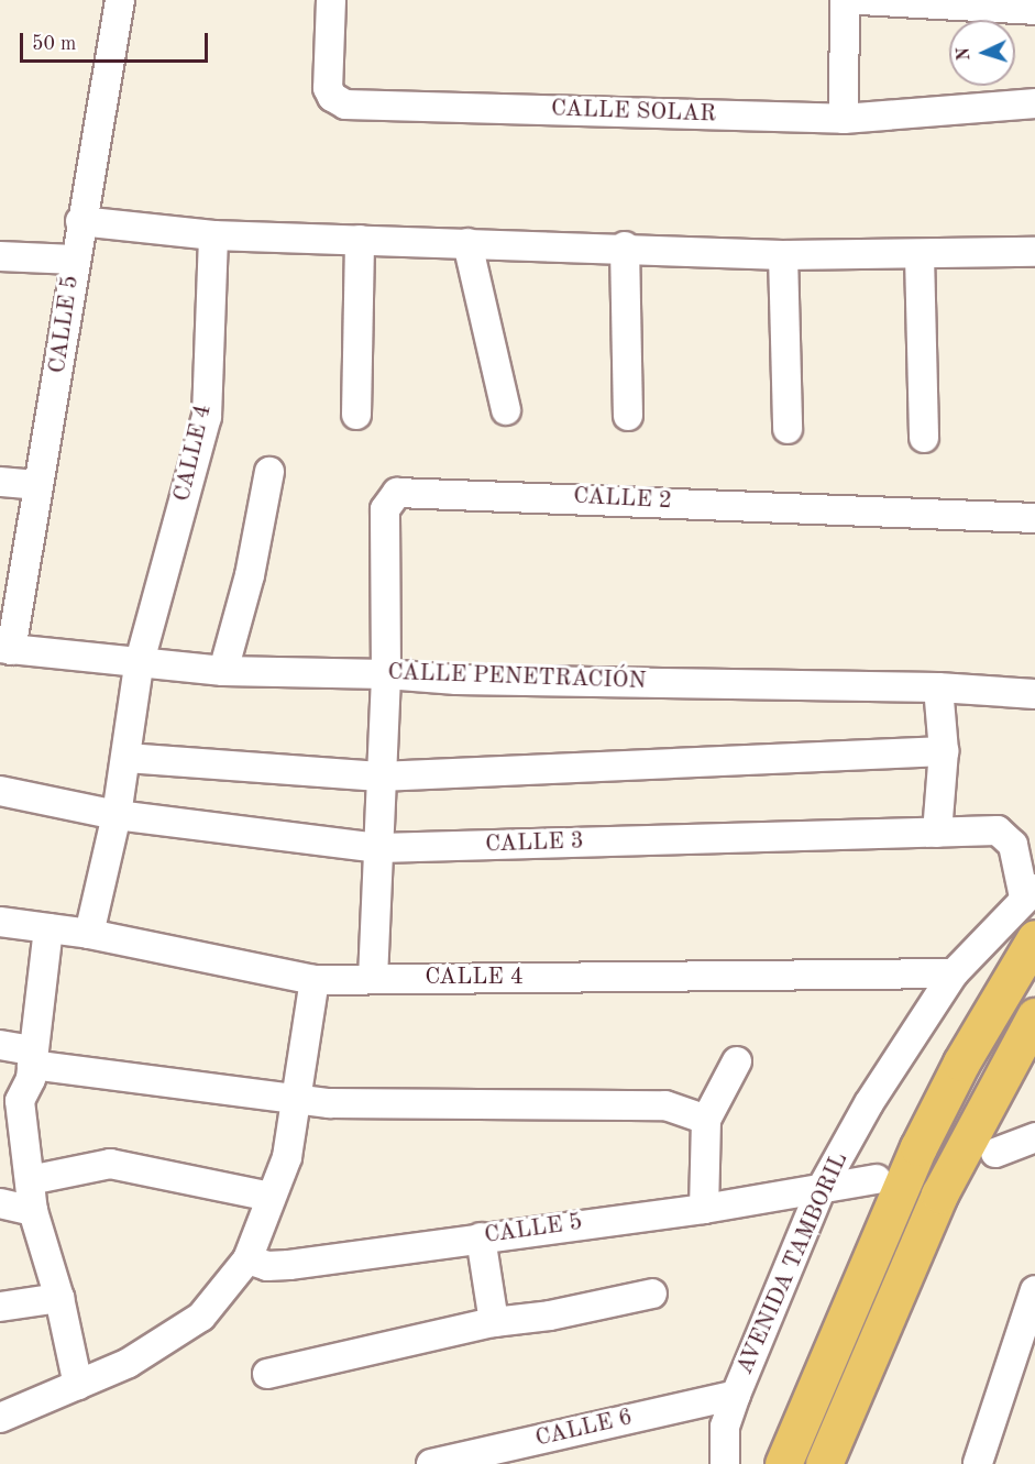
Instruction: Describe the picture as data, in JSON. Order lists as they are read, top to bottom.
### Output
{
  "streets": {
    "street": [
      "CALLE SOLAR",
      "CALLE 5",
      "CALLE 4",
      "CALLE 2",
      "CALLE PENETRACIÓN",
      "CALLE 3",
      "AVENIDA TAMBORIL",
      "CALLE 6"
    ]
  },
  "crossings": [
    ["CALLE 5", "CALLE PENETRACIÓN"],
    ["CALLE 5", "AVENIDA TAMBORIL"],
    ["CALLE 4", "CALLE PENETRACIÓN"],
    ["CALLE 4", "CALLE 3"],
    ["CALLE 4", "AVENIDA TAMBORIL"],
    ["CALLE 2", "CALLE PENETRACIÓN"],
    ["CALLE 3", "AVENIDA TAMBORIL"],
    ["AVENIDA TAMBORIL", "CALLE 6"]
  ],
  "scale_bar": "50 m",
  "north": "left"
}
